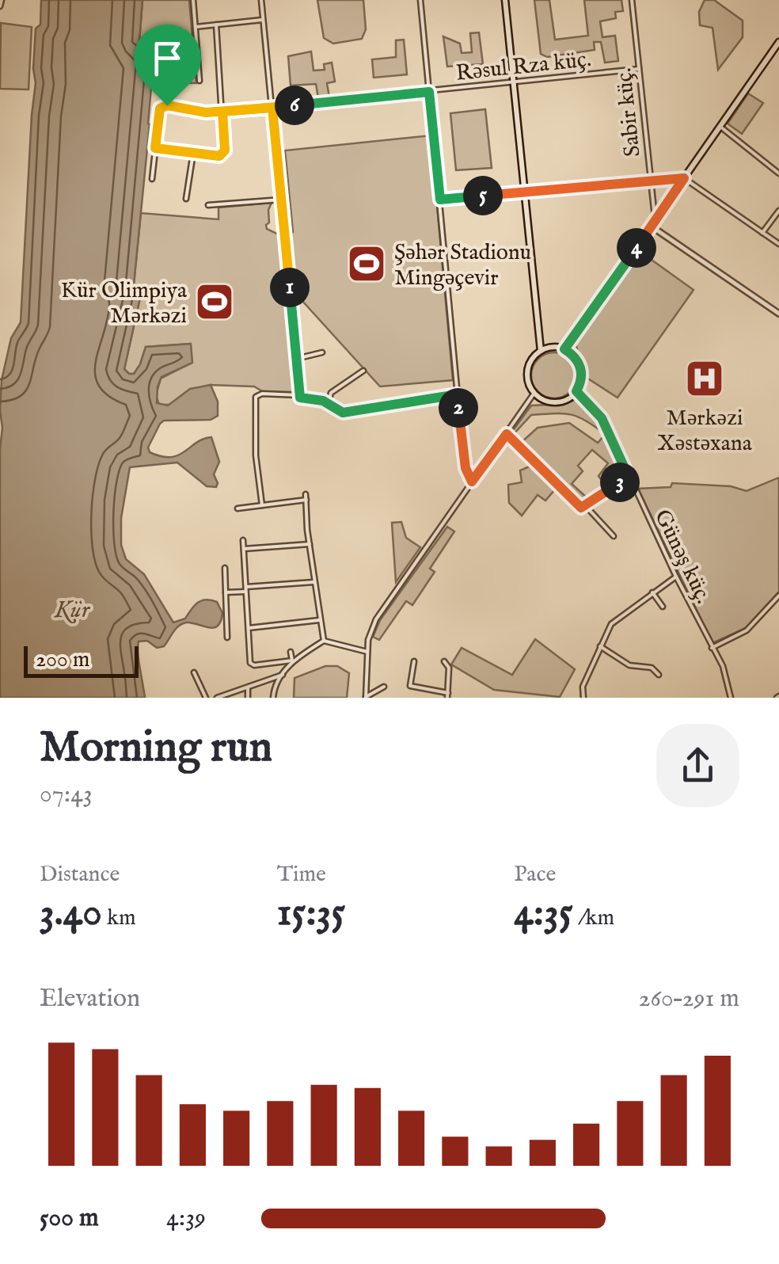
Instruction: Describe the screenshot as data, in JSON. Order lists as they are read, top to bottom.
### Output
{
  "streets": {
    "street": ["Rəsul Rza küç.", "Sabir küç.", "Günəş küç."]
  },
  "crossings": [
    ["Rəsul Rza küç.", "Sabir küç."]
  ],
  "water": ["Kür"],
  "places": {
    "sports": ["Şəhər Stadionu Mingəçevir", "Kür Olimpiya Mərkəzi"],
    "hospital": ["Mərkəzi Xəstəxana"]
  },
  "scale_bar": "200 m",
  "page": {
    "pins": [
      "6",
      "5",
      "4",
      "1",
      "2",
      "3"
    ],
    "scale": "200 m",
    "heading": ["Morning run", "07:43"],
    "stats": [
      ["Distance", "3.40 km"],
      ["Time", "15:35"],
      ["Pace", "4:35 /km"]
    ],
    "chart": ["Elevation", "260–291 m"],
    "list": [
      {
        "name": "500 m",
        "note": "4:39"
      }
    ]
  }
}
